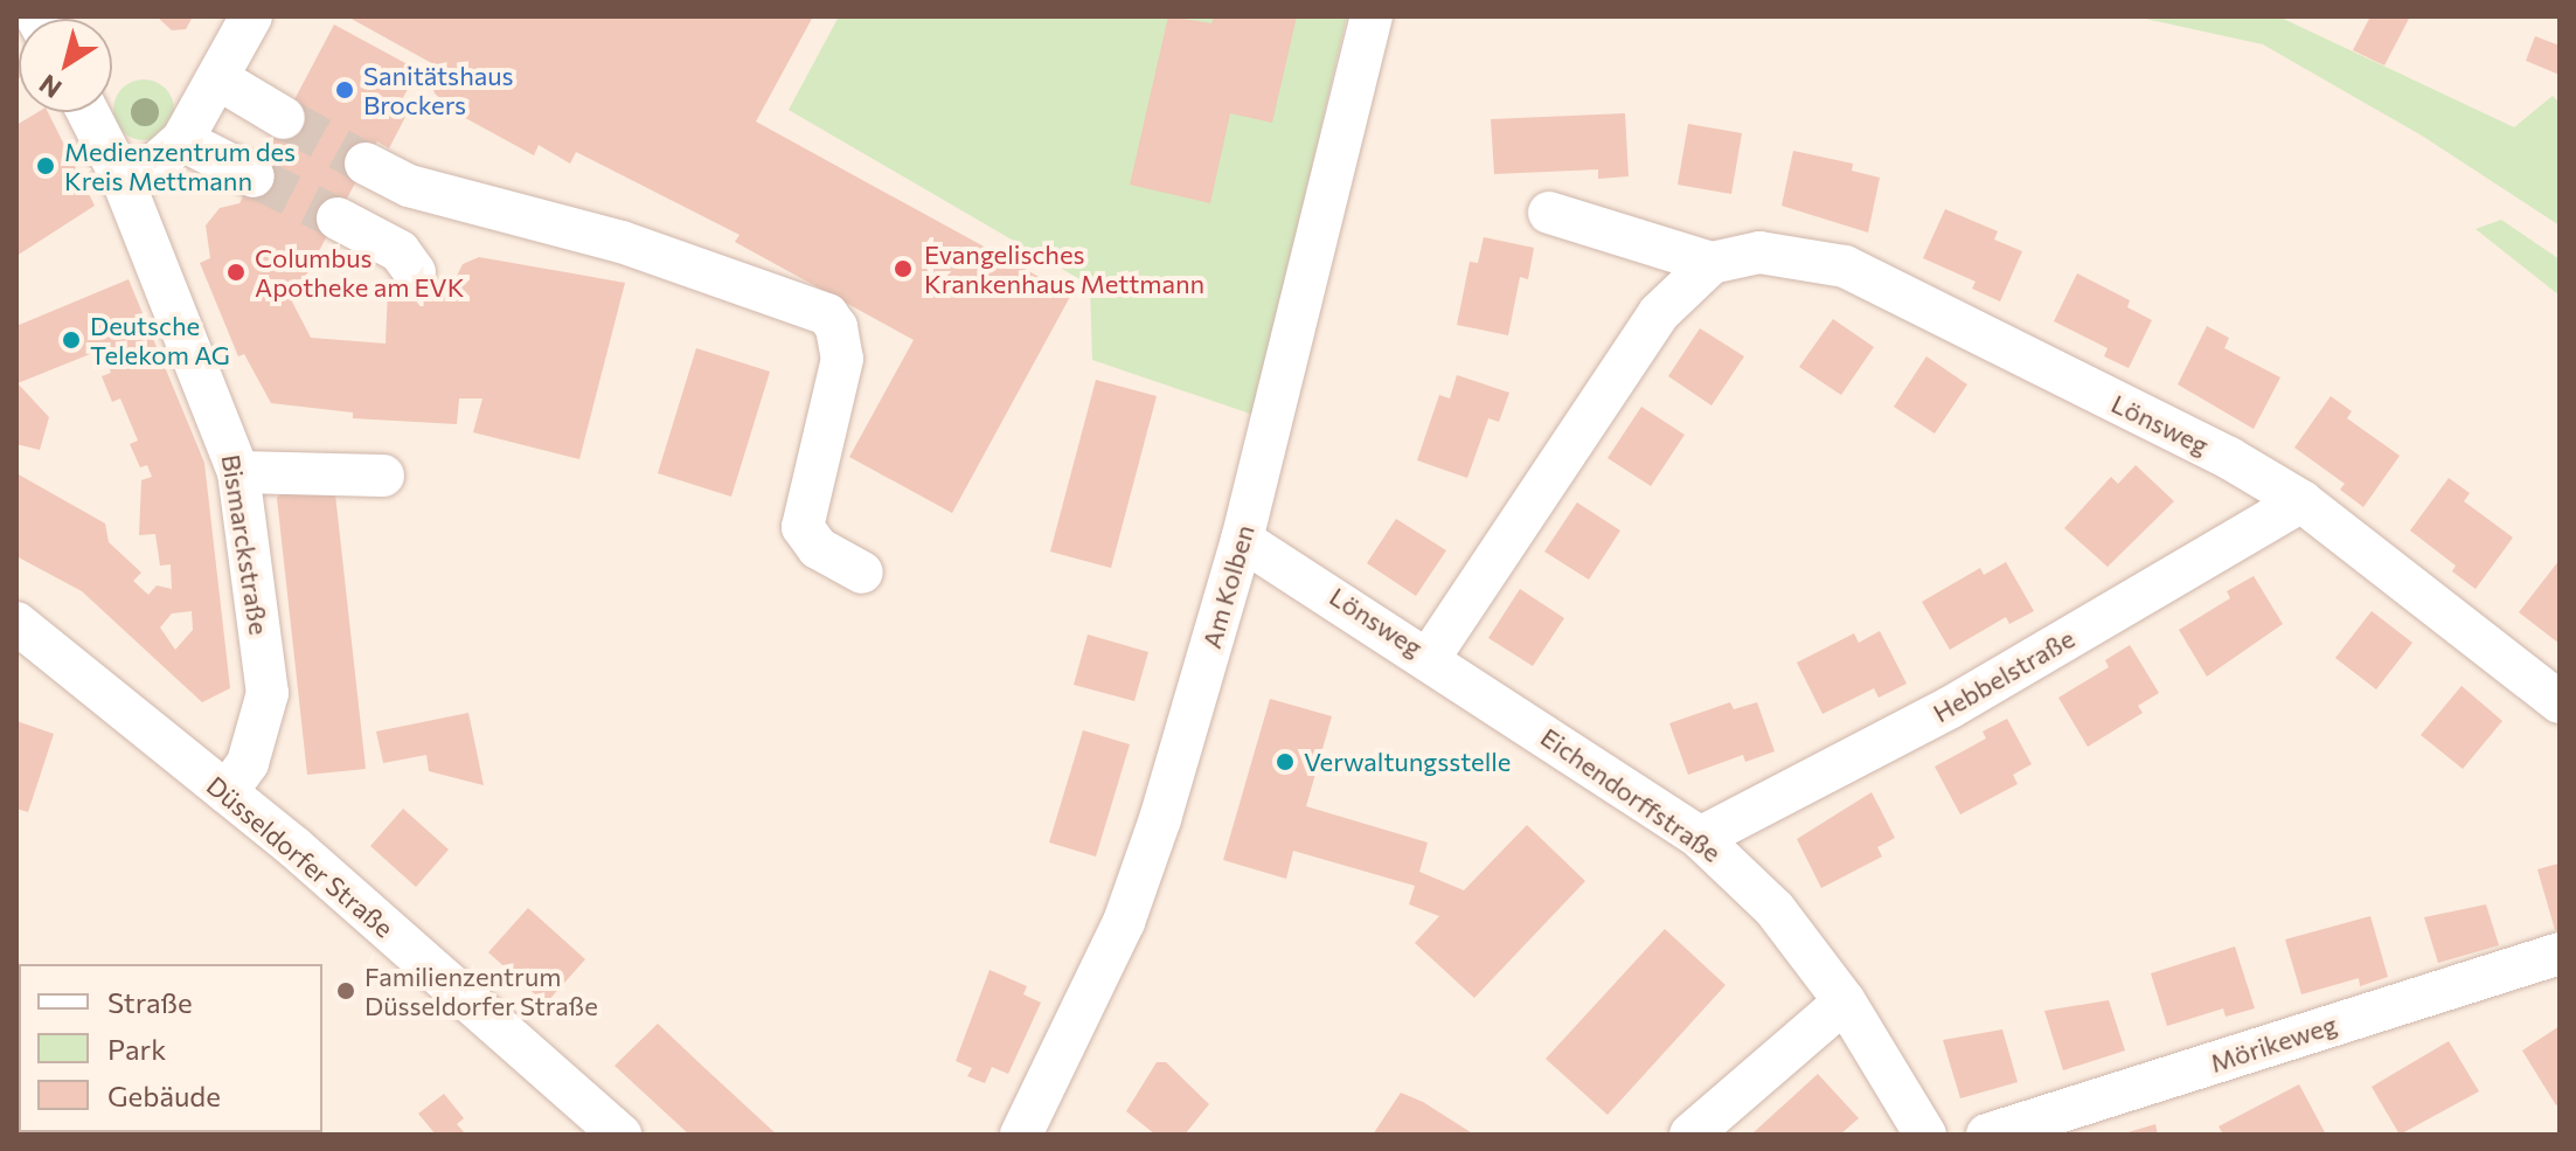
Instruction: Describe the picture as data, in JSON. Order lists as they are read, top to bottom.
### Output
{
  "streets": {
    "street": [
      "Lönsweg",
      "Bismarckstraße",
      "Am Kolben",
      "Hebbelstraße",
      "Eichendorffstraße",
      "Düsseldorfer Straße",
      "Mörikeweg"
    ]
  },
  "crossings": [
    ["Lönsweg", "Am Kolben"],
    ["Lönsweg", "Hebbelstraße"],
    ["Lönsweg", "Eichendorffstraße"],
    ["Bismarckstraße", "Düsseldorfer Straße"],
    ["Hebbelstraße", "Eichendorffstraße"]
  ],
  "places": [
    "Sanitätshaus Brockers",
    "Medienzentrum des Kreis Mettmann",
    "Evangelisches Krankenhaus Mettmann",
    "Columbus Apotheke am EVK",
    "Deutsche Telekom AG",
    "Verwaltungsstelle",
    "Familienzentrum Düsseldorfer Straße"
  ],
  "legend": ["Straße", "Park", "Gebäude"],
  "north": "bottom left"
}
